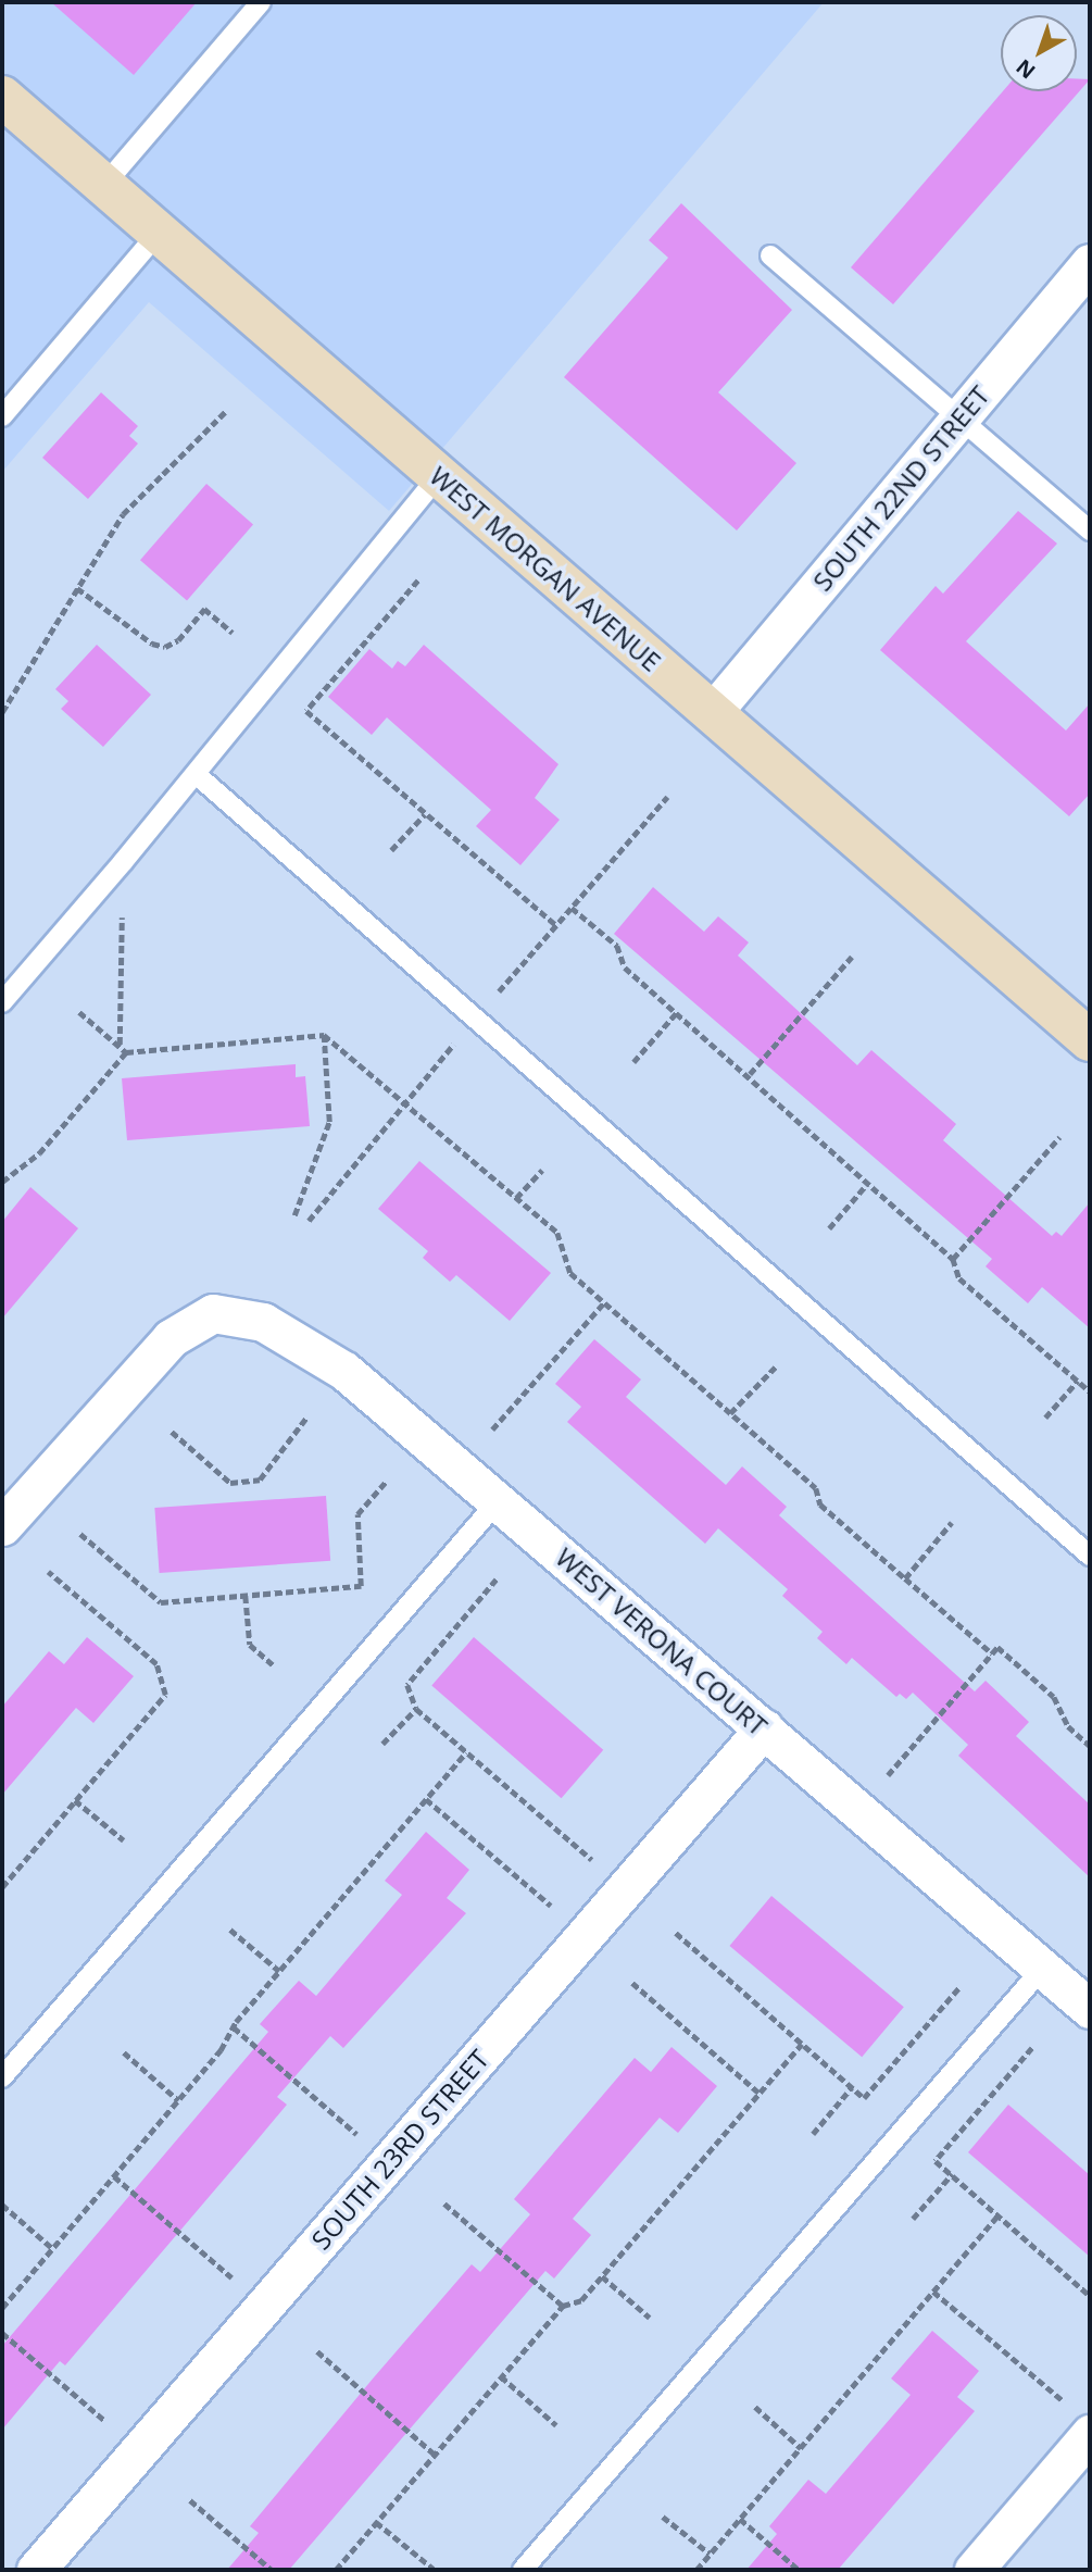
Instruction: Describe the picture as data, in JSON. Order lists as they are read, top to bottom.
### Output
{
  "streets": {
    "street": [
      "SOUTH 22ND STREET",
      "WEST MORGAN AVENUE",
      "WEST VERONA COURT",
      "SOUTH 23RD STREET"
    ]
  },
  "crossings": [
    ["SOUTH 22ND STREET", "WEST MORGAN AVENUE"],
    ["WEST VERONA COURT", "SOUTH 23RD STREET"]
  ],
  "north": "bottom left"
}
